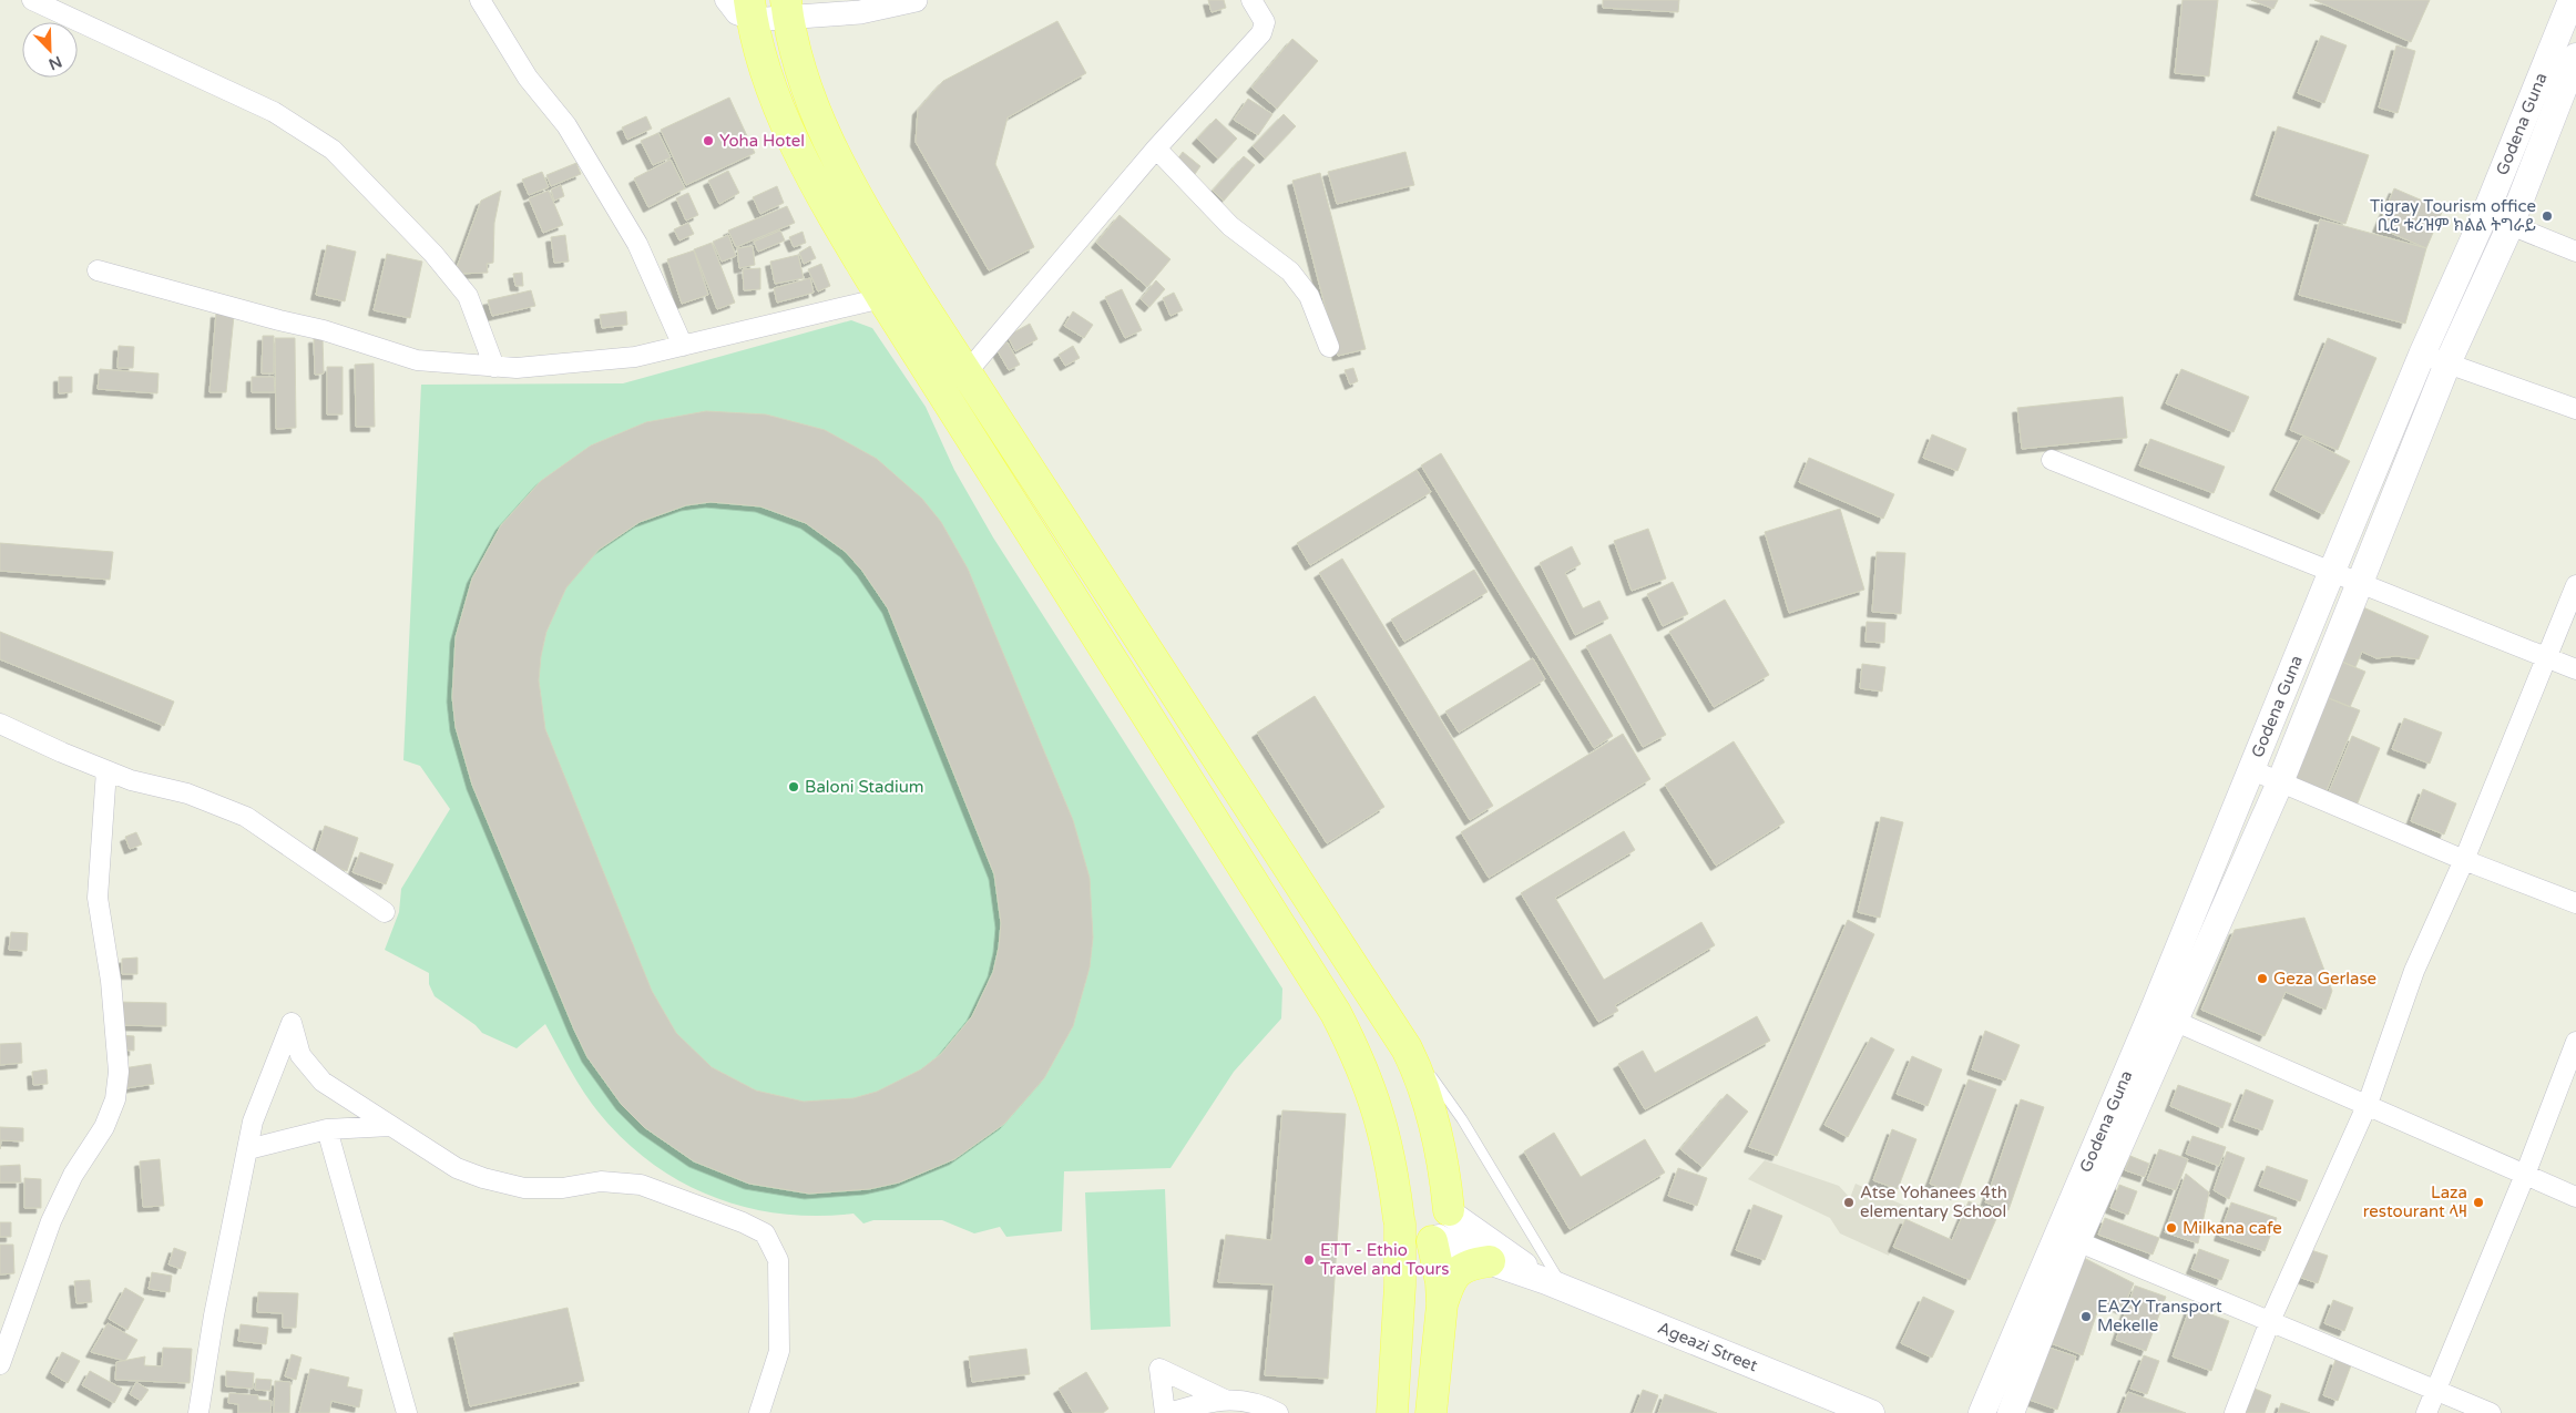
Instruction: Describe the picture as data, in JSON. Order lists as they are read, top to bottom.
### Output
{
  "streets": {
    "main road": ["Godena Guna", "Ageazi Street"]
  },
  "places": [
    "Yoha Hotel",
    "Tigray Tourism office ቢሮ ቱሪዝም ክልል ትግራይ",
    "Baloni Stadium",
    "Geza Gerlase",
    "Atse Yohanees 4th elementary School",
    "Laza restourant ላዛ",
    "Milkana cafe",
    "ETT - Ethio Travel and Tours",
    "EAZY Transport Mekelle"
  ],
  "north": "bottom right"
}
